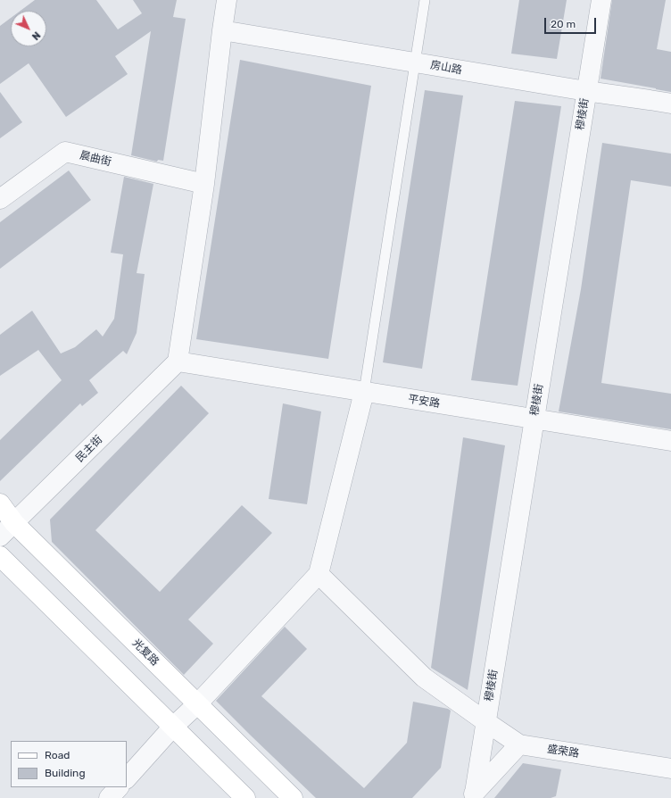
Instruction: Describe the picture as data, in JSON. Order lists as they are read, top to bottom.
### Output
{
  "streets": {
    "street": [
      "房山路",
      "穆棱街",
      "晨曲街",
      "平安路",
      "民主街",
      "光复路",
      "盛荣路"
    ]
  },
  "crossings": [
    ["房山路", "穆棱街"],
    ["穆棱街", "平安路"],
    ["平安路", "民主街"],
    ["民主街", "光复路"]
  ],
  "legend": ["Road", "Building"],
  "scale_bar": "20 m",
  "north": "bottom right"
}
